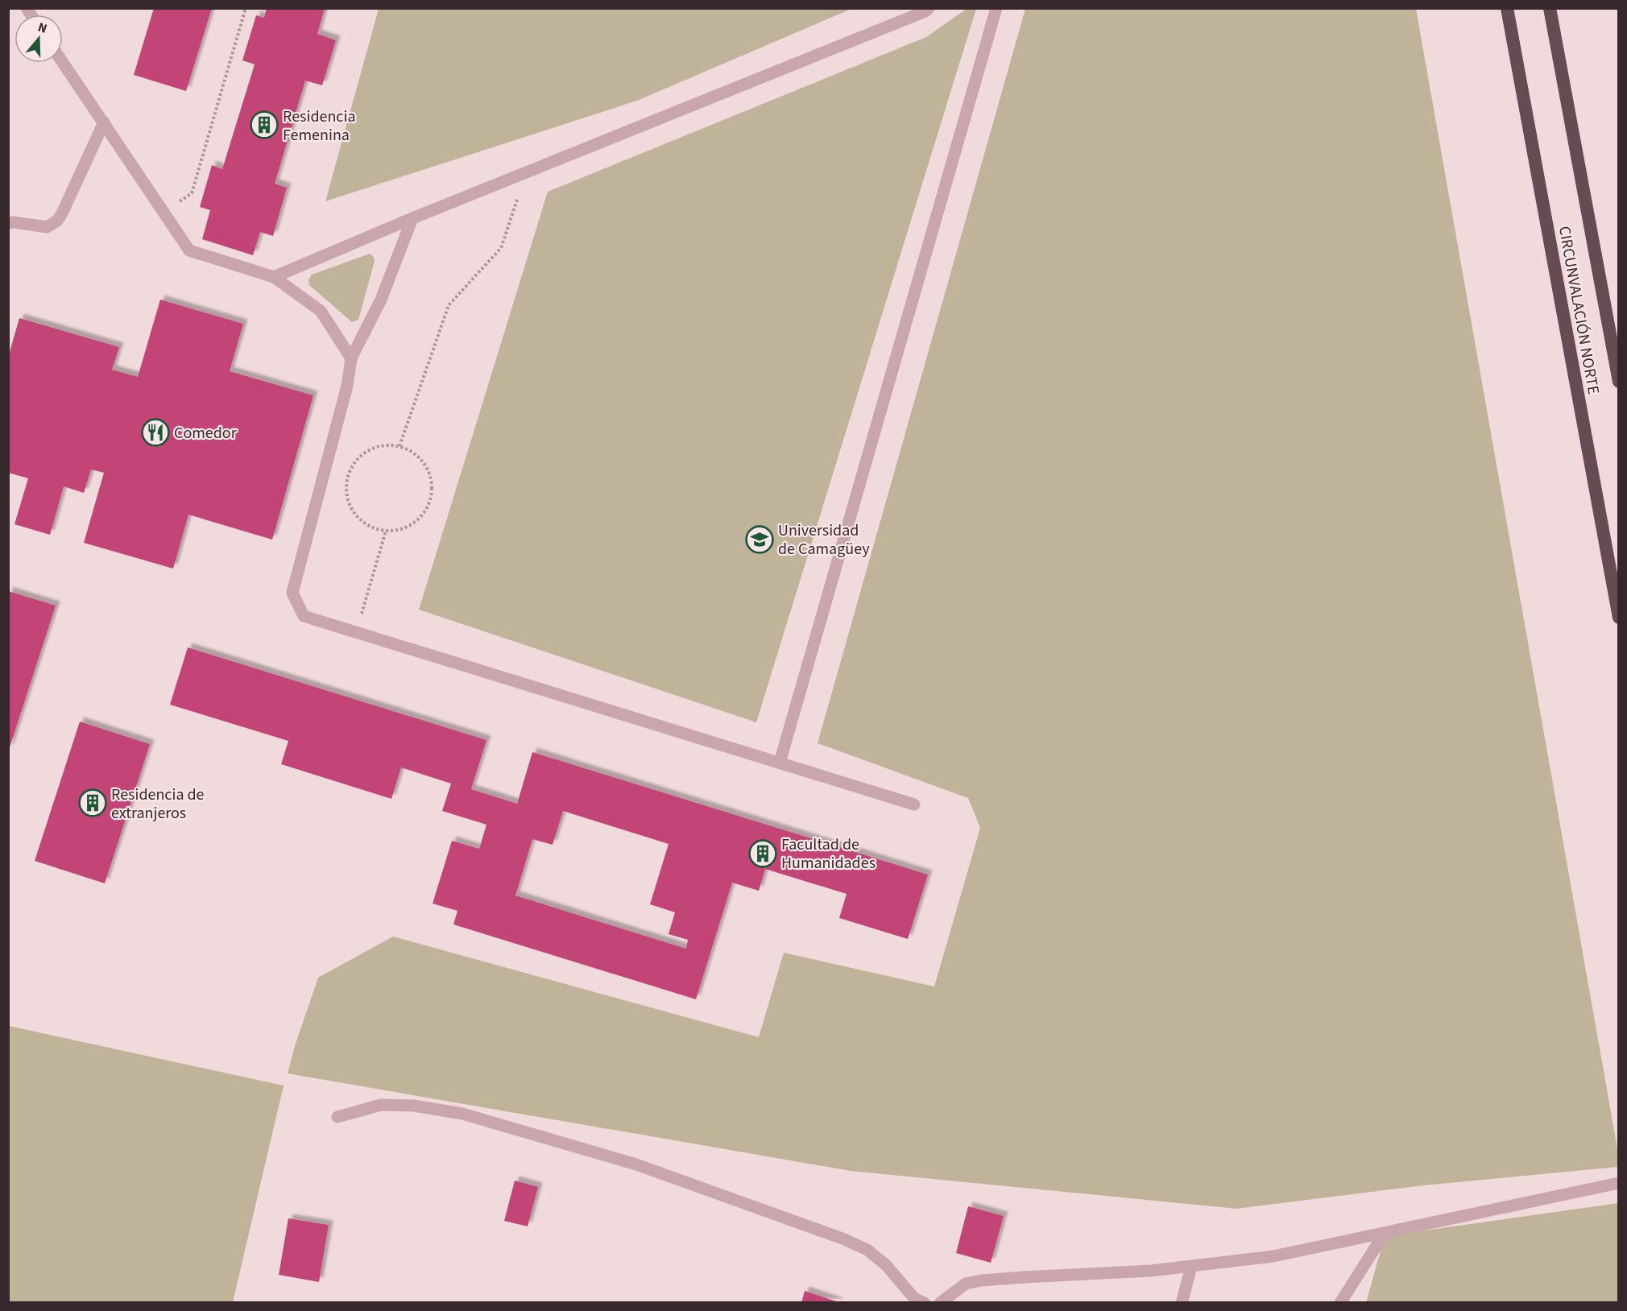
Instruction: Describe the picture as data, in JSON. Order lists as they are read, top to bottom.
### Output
{
  "streets": {
    "highway": ["CIRCUNVALACIÓN NORTE"]
  },
  "places": {
    "building": ["Residencia Femenina", "Residencia de extranjeros", "Facultad de Humanidades"],
    "restaurant": ["Comedor"],
    "school or university": ["Universidad de Camagüey"]
  },
  "north": "top"
}
